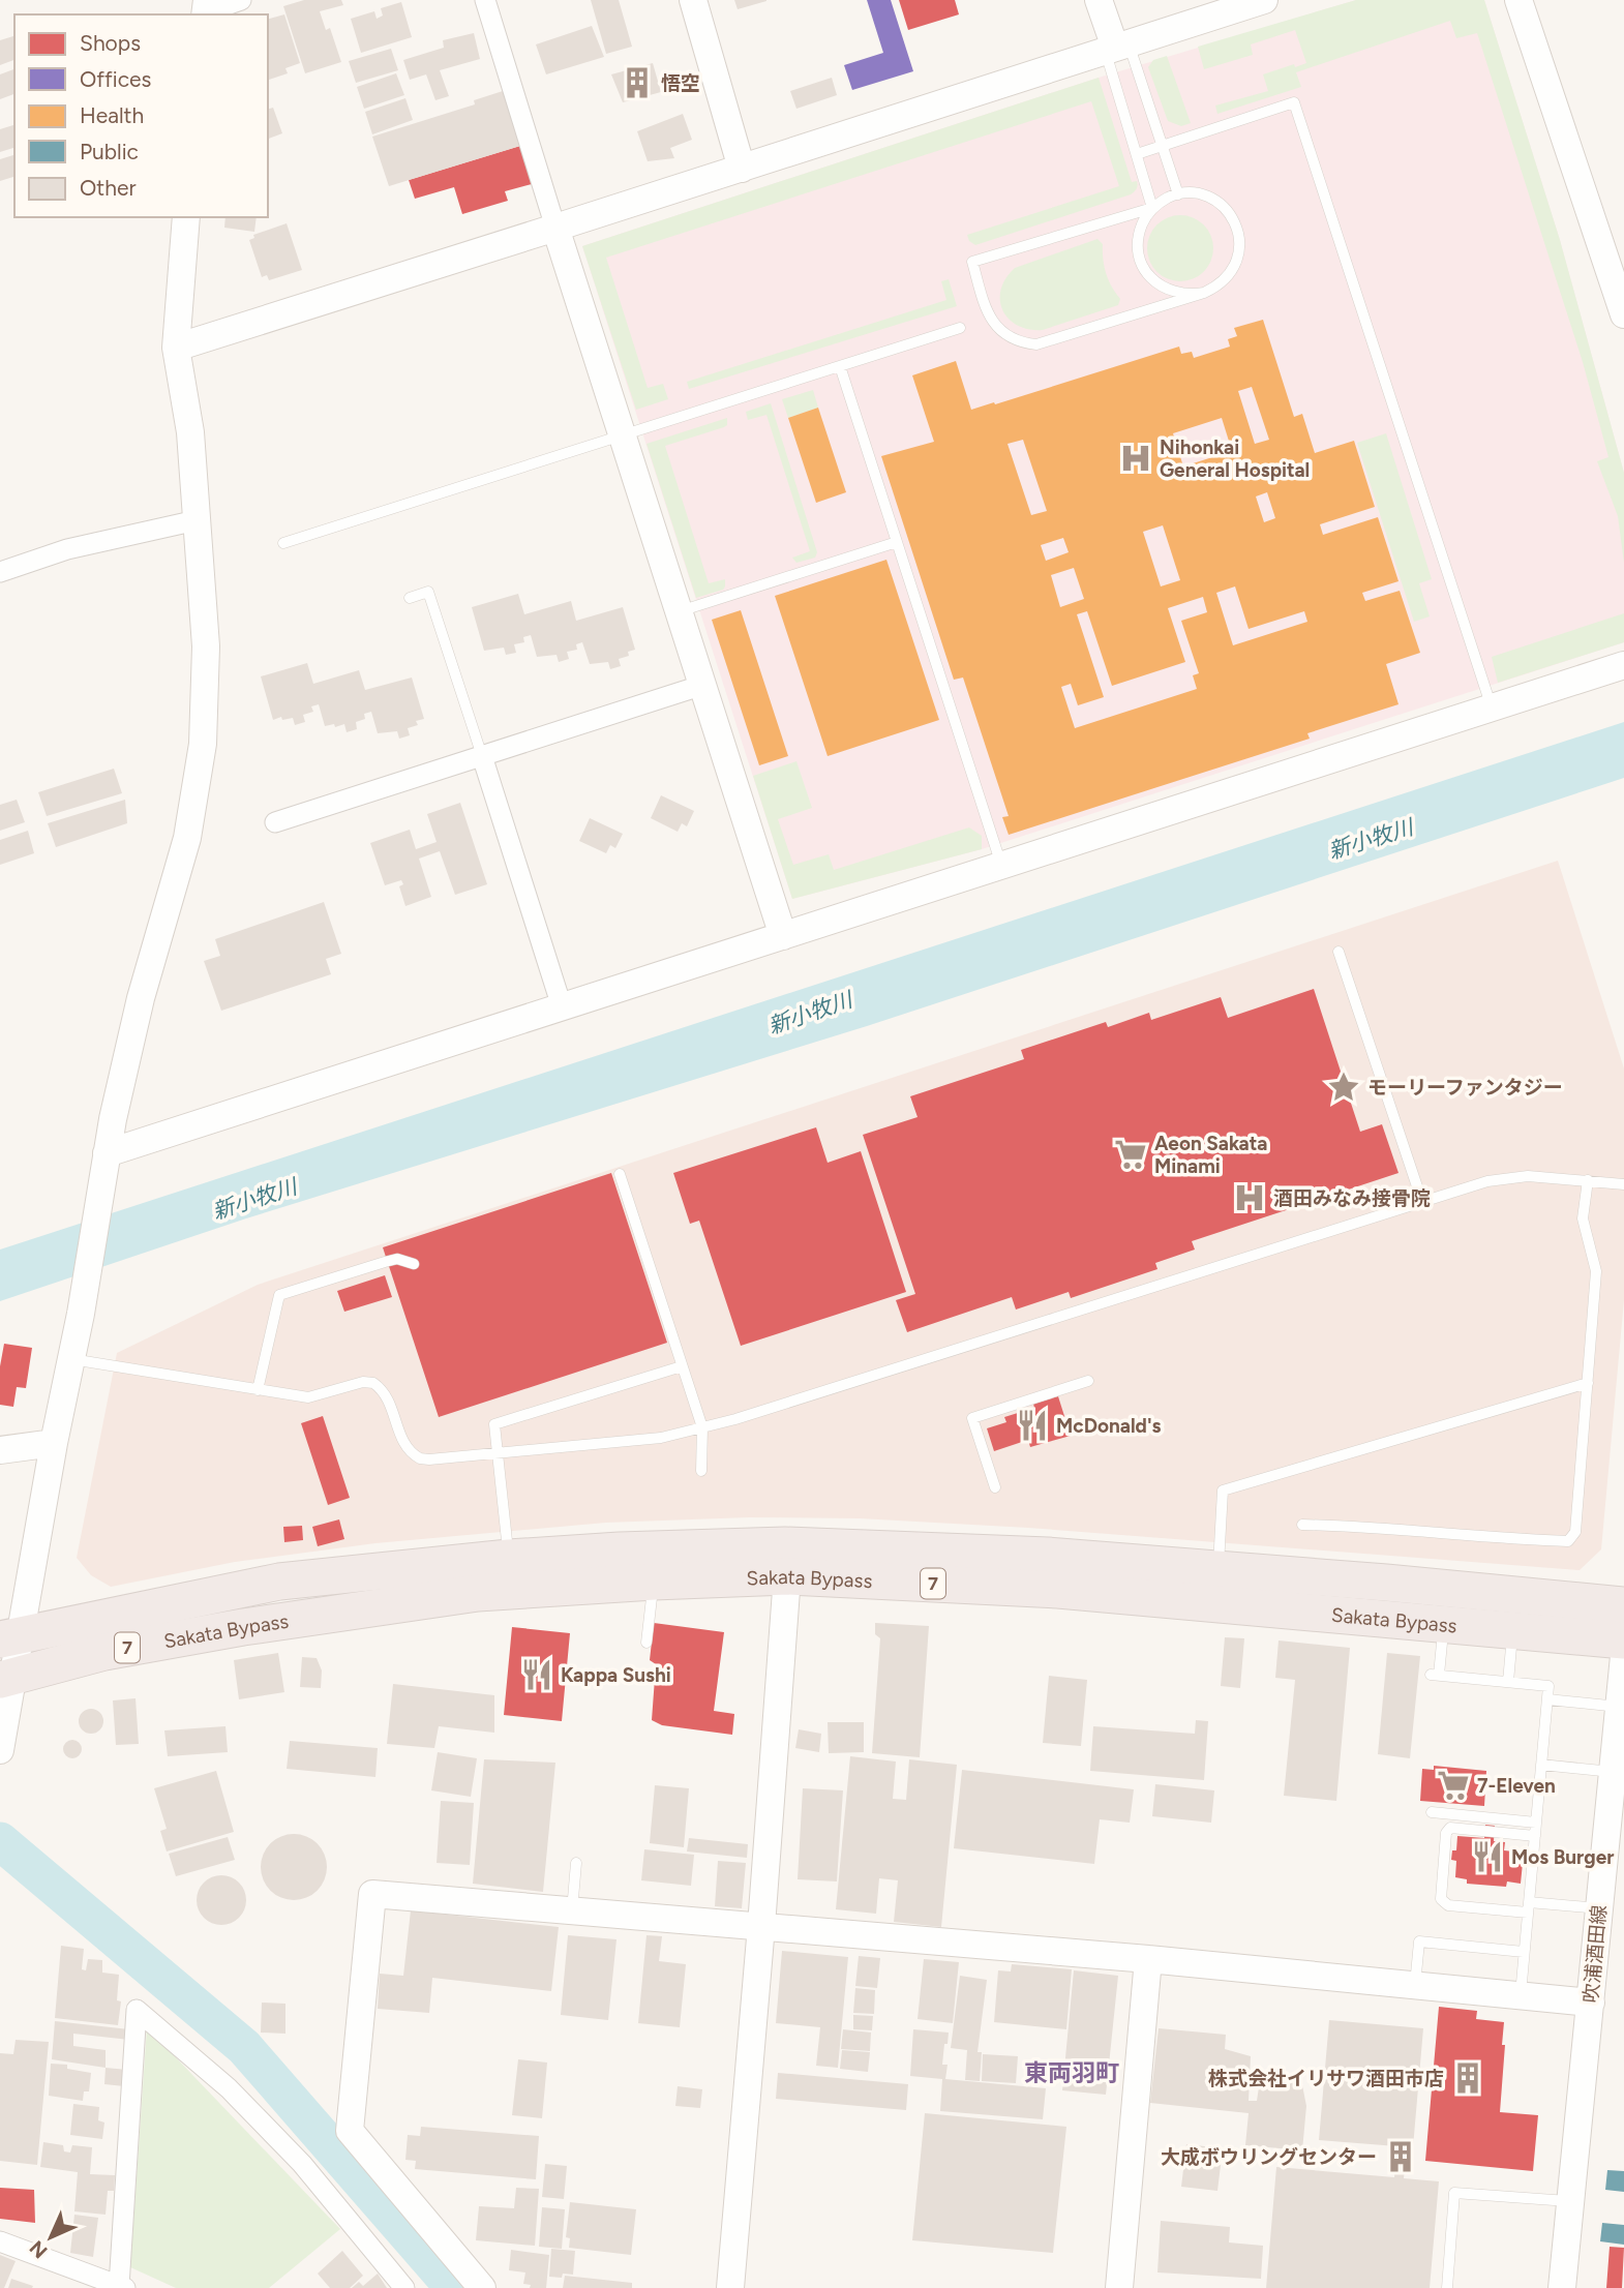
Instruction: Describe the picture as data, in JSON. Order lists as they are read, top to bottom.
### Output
{
  "streets": {
    "highway": ["Sakata Bypass", "7"],
    "street": ["吹浦酒田線"]
  },
  "districts": ["東両羽町"],
  "water": ["新小牧川"],
  "places": {
    "building": ["悟空", "株式会社イリサワ酒田市店", "大成ボウリングセンター"],
    "hospital": ["Nihonkai General Hospital", "酒田みなみ接骨院"],
    "place": ["モーリーファンタジー"],
    "supermarket": ["Aeon Sakata Minami", "7-Eleven"],
    "restaurant": ["McDonald's", "Kappa Sushi", "Mos Burger"]
  },
  "legend": [
    "Shops",
    "Offices",
    "Health",
    "Public",
    "Other"
  ],
  "north": "bottom left"
}
